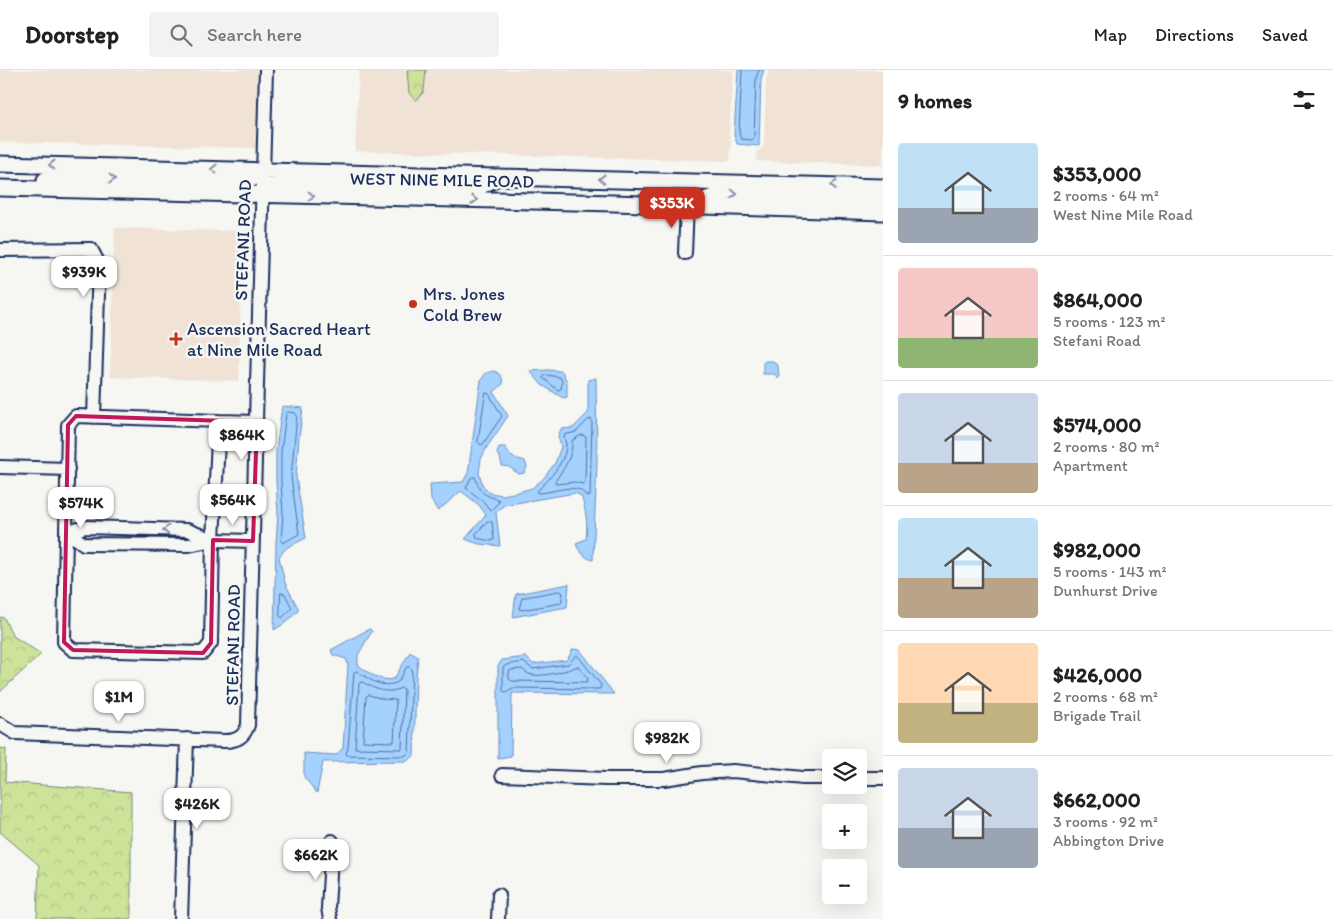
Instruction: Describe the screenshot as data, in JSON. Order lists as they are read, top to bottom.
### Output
{
  "streets": {
    "main road": ["WEST NINE MILE ROAD"],
    "street": ["STEFANI ROAD"]
  },
  "crossings": [
    ["WEST NINE MILE ROAD", "STEFANI ROAD"]
  ],
  "places": {
    "other": ["Mrs. Jones Cold Brew"],
    "health": ["Ascension Sacred Heart at Nine Mile Road"]
  },
  "page": {
    "header": "Doorstep",
    "search": "Search here",
    "nav": ["Map", "Directions", "Saved"],
    "heading": "9 homes",
    "list": [
      {
        "name": "$353,000",
        "note": "2 rooms · 64 m² · West Nine Mile Road"
      },
      {
        "name": "$864,000",
        "note": "5 rooms · 123 m² · Stefani Road"
      },
      {
        "name": "$574,000",
        "note": "2 rooms · 80 m² · Apartment"
      },
      {
        "name": "$982,000",
        "note": "5 rooms · 143 m² · Dunhurst Drive"
      },
      {
        "name": "$426,000",
        "note": "2 rooms · 68 m² · Brigade Trail"
      },
      {
        "name": "$662,000",
        "note": "3 rooms · 92 m² · Abbington Drive"
      }
    ],
    "price": [
      "$353K",
      "$939K",
      "$864K",
      "$564K",
      "$574K",
      "$1M",
      "$982K",
      "$426K",
      "$662K"
    ],
    "map_buttons": ["+", "−"]
  }
}
